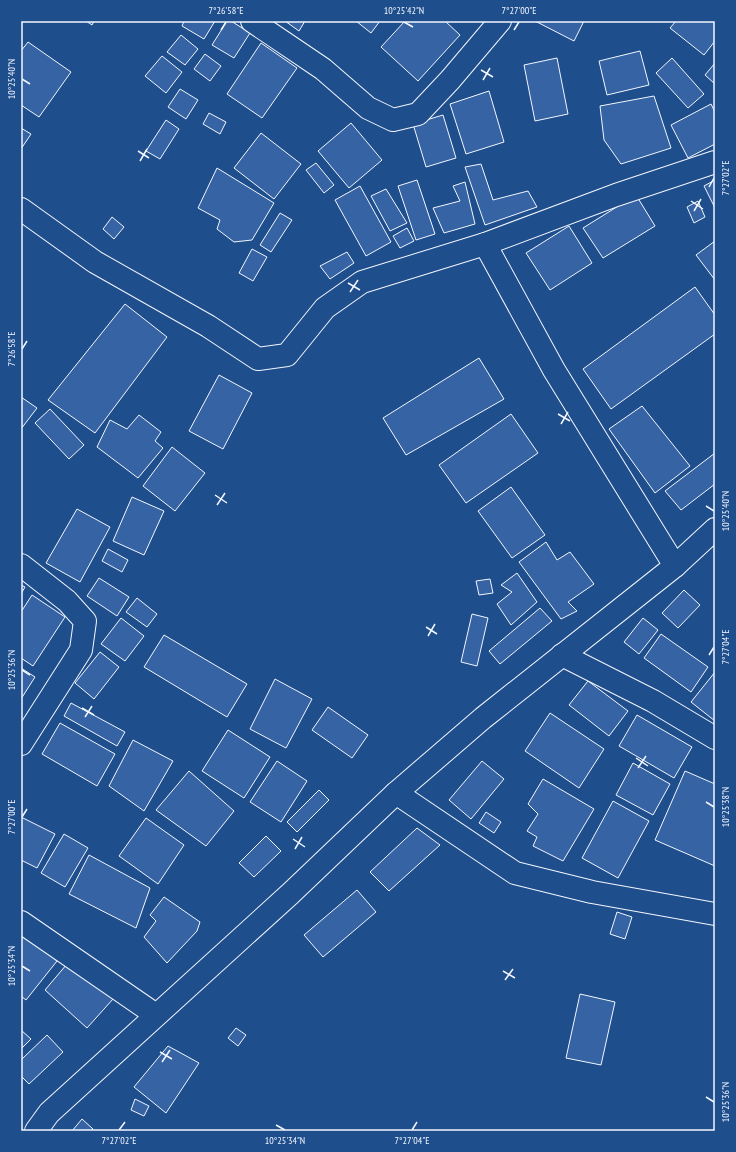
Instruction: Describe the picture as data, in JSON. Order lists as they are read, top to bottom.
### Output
{
  "coordinates": [
    "7°26'58\"E",
    "10°25'42\"N",
    "7°27'00\"E",
    "10°25'40\"N",
    "7°27'02\"E",
    "7°27'04\"E",
    "10°25'36\"N",
    "10°25'38\"N",
    "10°25'34\"N"
  ]
}
